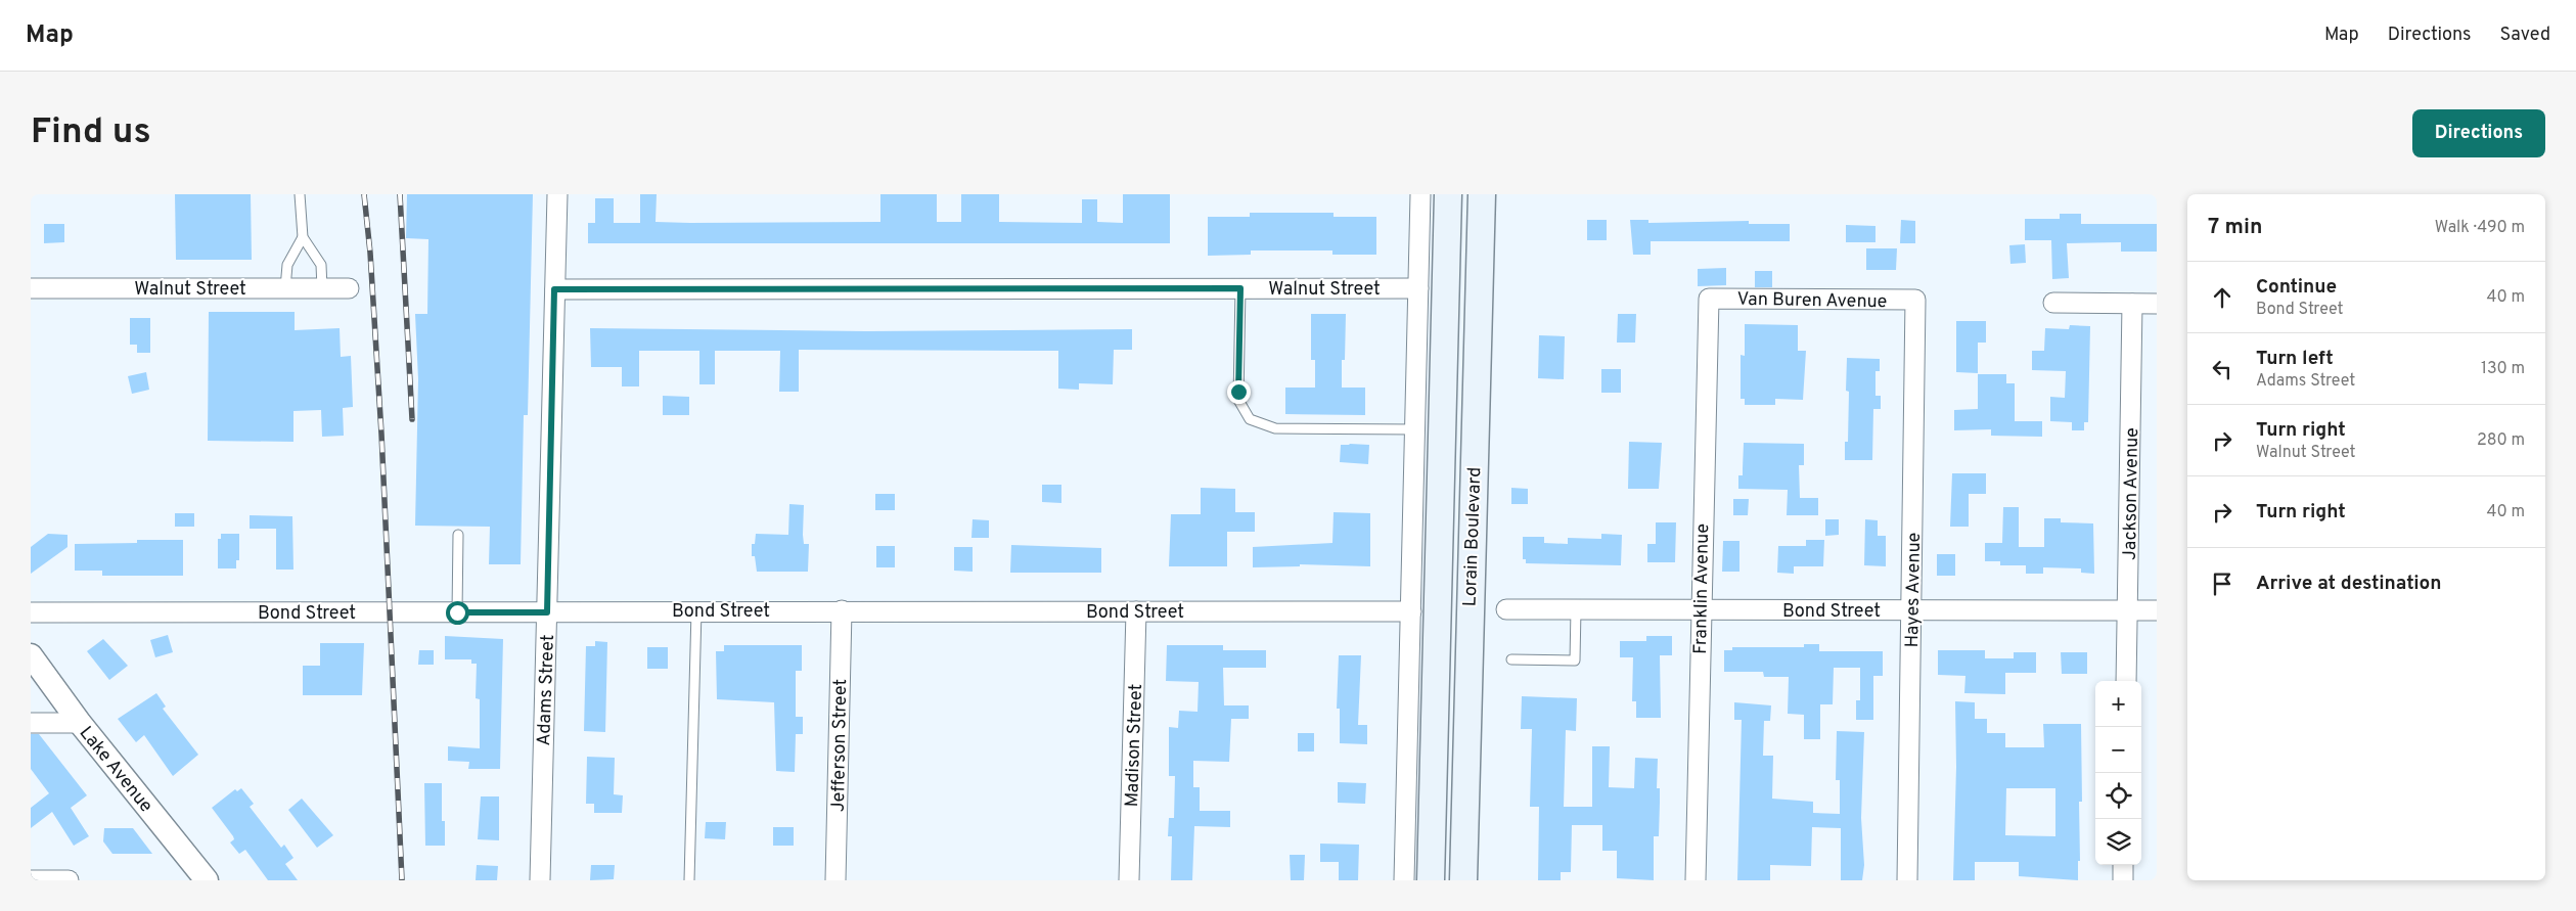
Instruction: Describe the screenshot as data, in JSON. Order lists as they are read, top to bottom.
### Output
{
  "streets": {
    "main road": ["Lorain Boulevard"],
    "street": [
      "Walnut Street",
      "Van Buren Avenue",
      "Jackson Avenue",
      "Franklin Avenue",
      "Hayes Avenue",
      "Bond Street",
      "Adams Street",
      "Jefferson Street",
      "Madison Street",
      "Lake Avenue"
    ]
  },
  "crossings": [
    ["Walnut Street", "Adams Street"],
    ["Van Buren Avenue", "Franklin Avenue"],
    ["Van Buren Avenue", "Hayes Avenue"],
    ["Jackson Avenue", "Bond Street"],
    ["Franklin Avenue", "Bond Street"],
    ["Hayes Avenue", "Bond Street"],
    ["Bond Street", "Adams Street"],
    ["Bond Street", "Jefferson Street"],
    ["Bond Street", "Madison Street"]
  ],
  "page": {
    "header": "Map",
    "nav": ["Map", "Directions", "Saved"],
    "buttons": "Directions",
    "title": "Find us",
    "heading": ["7 min", "Walk · 490 m"],
    "list": [
      ["Continue", "Bond Street", "40 m"],
      ["Turn left", "Adams Street", "130 m"],
      ["Turn right", "Walnut Street", "280 m"],
      ["Turn right", "40 m"],
      "Arrive at destination"
    ],
    "map_buttons": ["+", "−"]
  }
}
